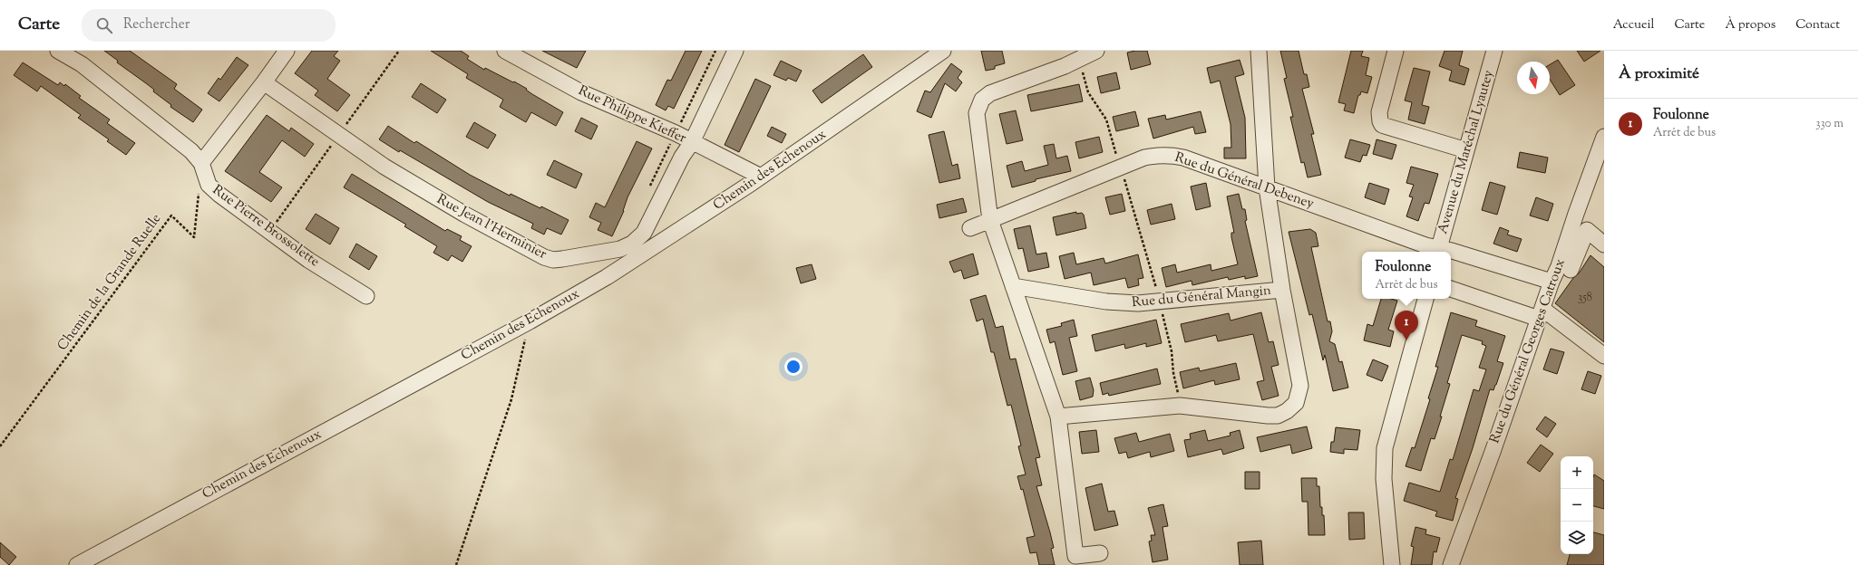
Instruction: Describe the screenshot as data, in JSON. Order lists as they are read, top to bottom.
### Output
{
  "streets": {
    "street": [
      "Rue Philippe Kieffer",
      "Avenue du Maréchal Lyautey",
      "Chemin des Echenoux",
      "Rue du Général Debeney",
      "Rue Pierre Brossolette",
      "Rue Jean l'Herminier",
      "Rue du Général Mangin",
      "Rue du Général Georges Catroux"
    ],
    "path": ["Chemin de la Grande Ruelle"]
  },
  "crossings": [
    ["Rue Philippe Kieffer", "Chemin des Echenoux"],
    ["Rue Philippe Kieffer", "Rue Jean l'Herminier"],
    ["Avenue du Maréchal Lyautey", "Rue du Général Debeney"],
    ["Rue du Général Debeney", "Rue du Général Georges Catroux"]
  ],
  "house_numbers": ["358"],
  "north": "bottom",
  "page": {
    "header": "Carte",
    "search": "Rechercher",
    "nav": [
      "Accueil",
      "Carte",
      "À propos",
      "Contact"
    ],
    "heading": "À proximité",
    "list": [
      {
        "mark": "1",
        "name": "Foulonne",
        "note": "Arrêt de bus",
        "value": "330 m"
      }
    ],
    "popup": ["Foulonne", "Arrêt de bus"],
    "pins": "1",
    "map_buttons": ["+", "−"]
  }
}
